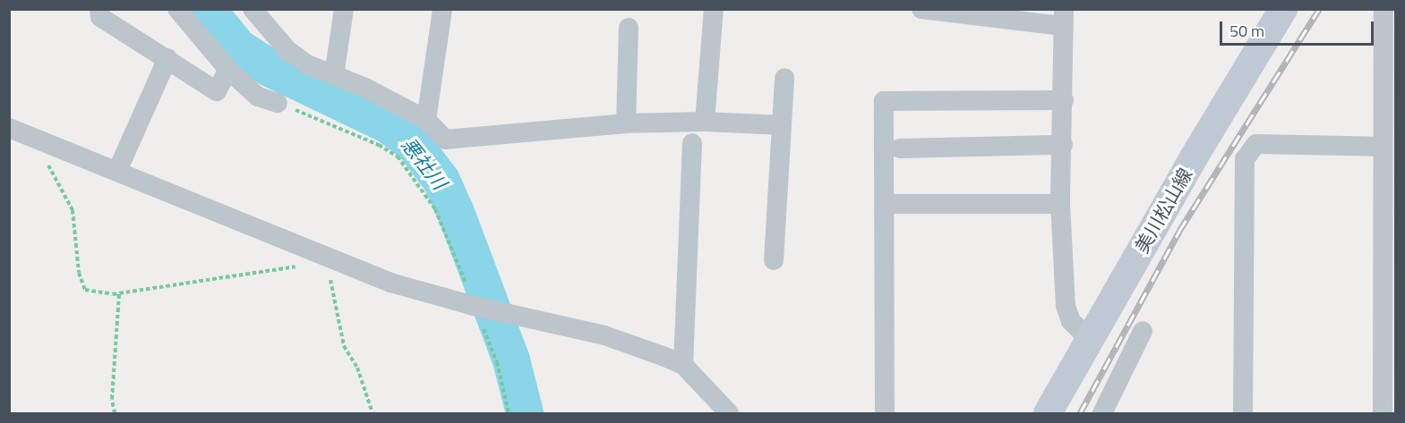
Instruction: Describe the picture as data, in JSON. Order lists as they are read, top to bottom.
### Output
{
  "streets": {
    "main road": ["美川松山線"]
  },
  "water": ["悪社川"],
  "scale_bar": "50 m"
}
